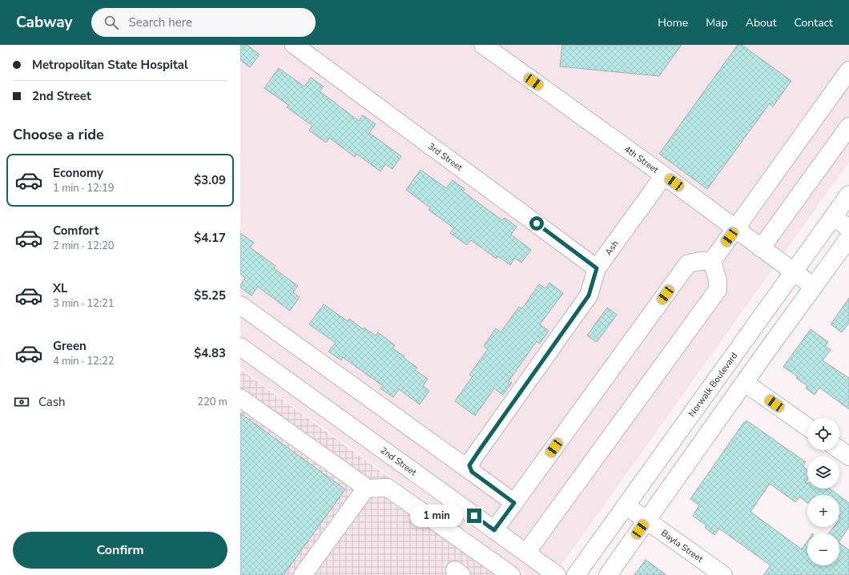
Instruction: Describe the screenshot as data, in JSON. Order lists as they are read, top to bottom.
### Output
{
  "streets": {
    "street": [
      "3rd Street",
      "4th Street",
      "Ash",
      "Norwalk Boulevard",
      "2nd Street",
      "Bayla Street"
    ]
  },
  "crossings": [
    ["3rd Street", "Ash"],
    ["4th Street", "Ash"],
    ["4th Street", "Norwalk Boulevard"],
    ["Norwalk Boulevard", "Bayla Street"]
  ],
  "page": {
    "header": "Cabway",
    "search": "Search here",
    "nav": [
      "Home",
      "Map",
      "About",
      "Contact"
    ],
    "banner": ["Metropolitan State Hospital", "2nd Street"],
    "heading": "Choose a ride",
    "list": [
      {
        "name": "Economy",
        "note": "1 min · 12:19",
        "value": "$3.09"
      },
      {
        "name": "Comfort",
        "note": "2 min · 12:20",
        "value": "$4.17"
      },
      {
        "name": "XL",
        "note": "3 min · 12:21",
        "value": "$5.25"
      },
      {
        "name": "Green",
        "note": "4 min · 12:22",
        "value": "$4.83"
      }
    ],
    "pay": ["Cash", "220 m"],
    "map_buttons": ["+", "−"],
    "bubble": "1 min",
    "buttons": "Confirm"
  }
}
